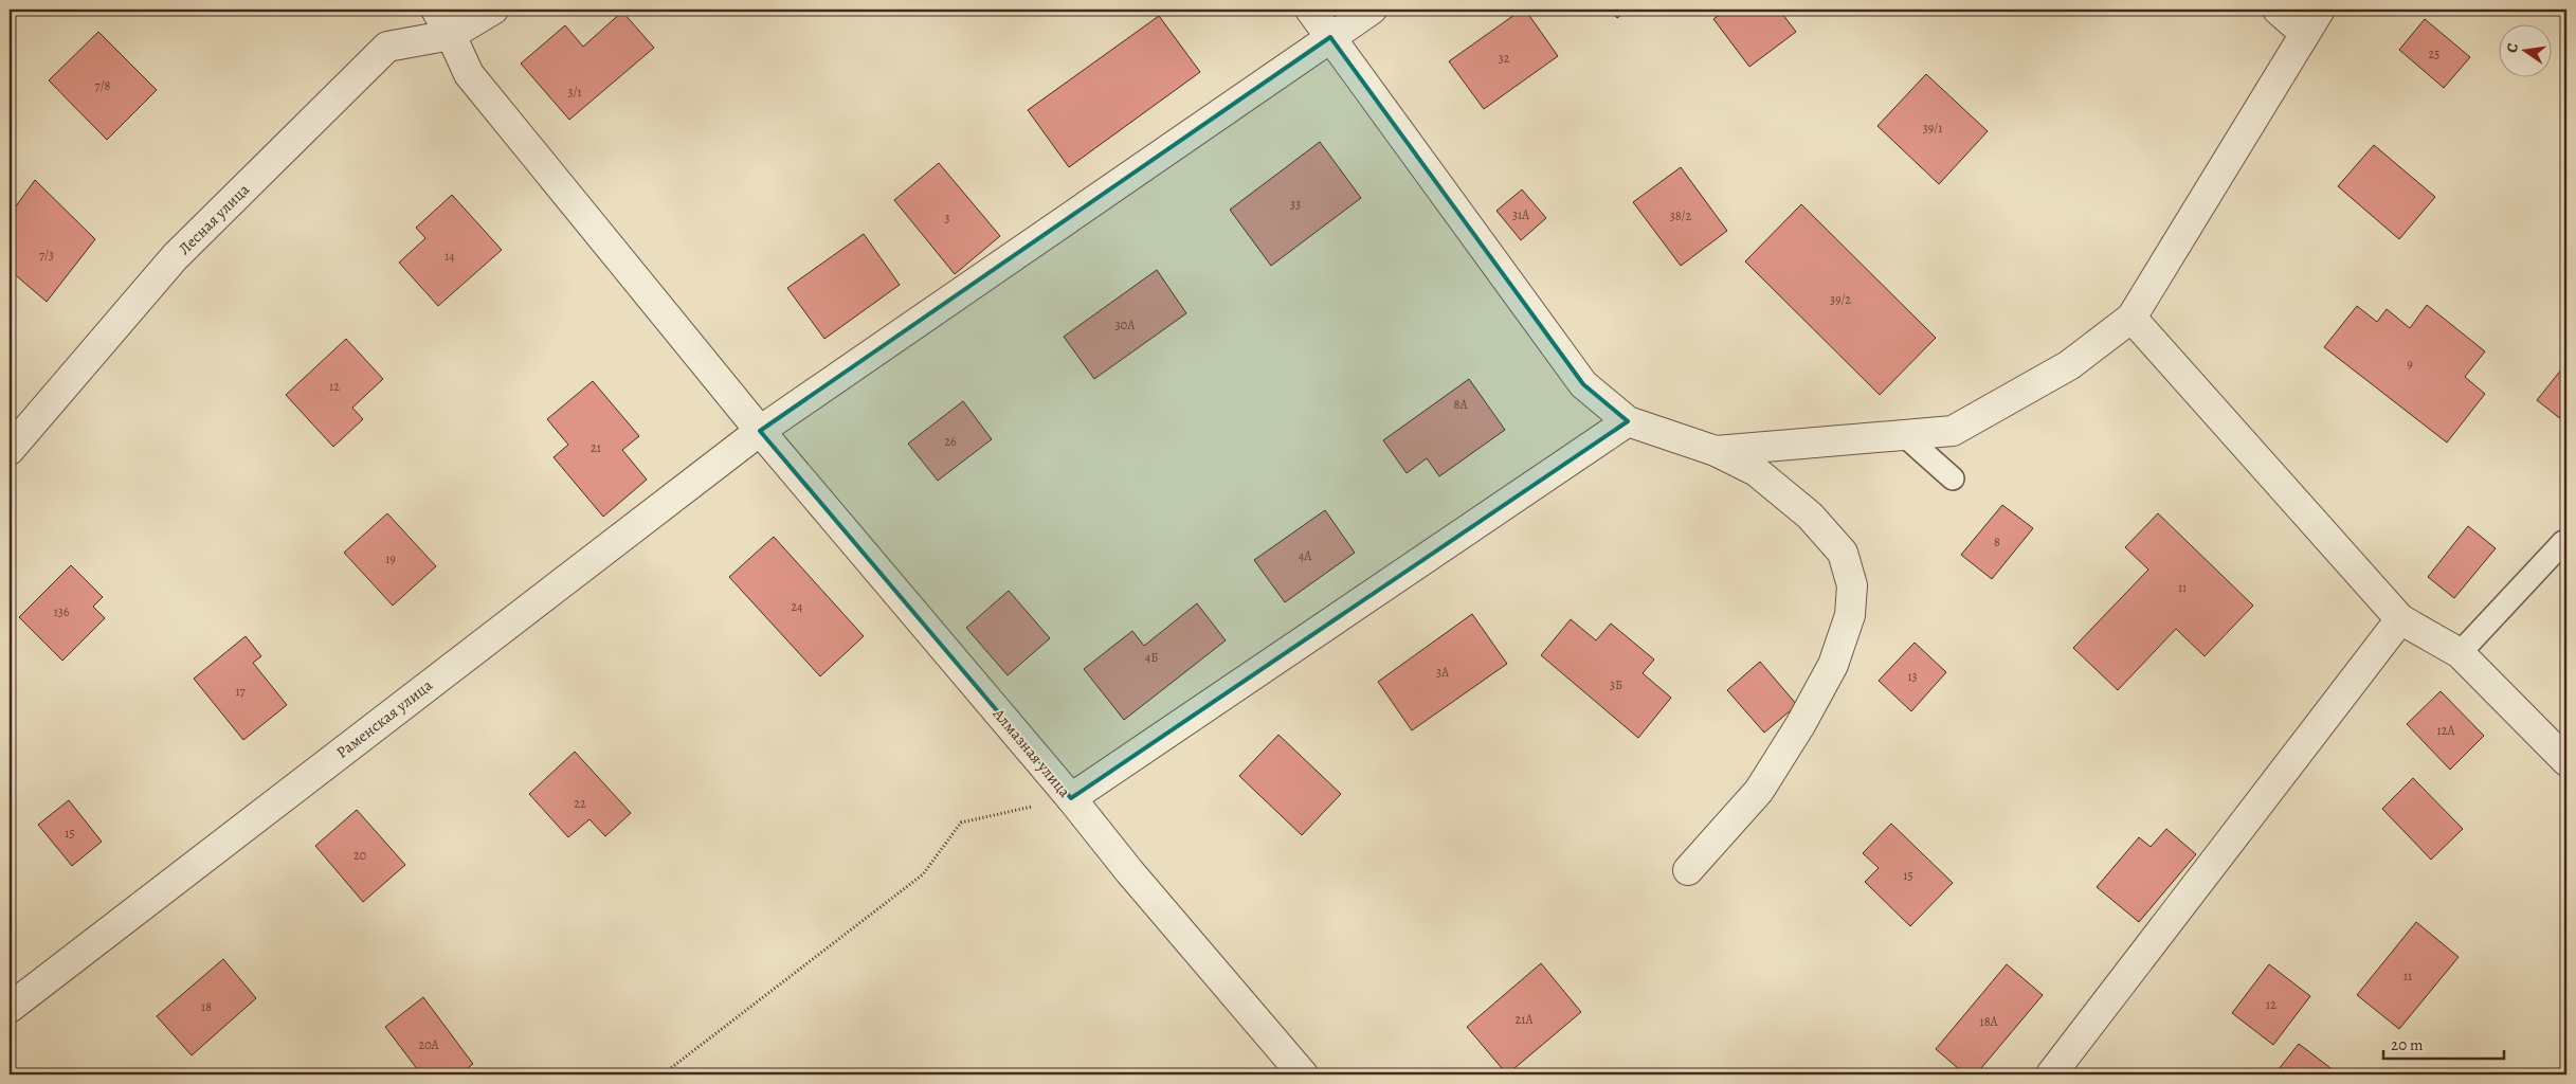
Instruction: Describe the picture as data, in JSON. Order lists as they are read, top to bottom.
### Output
{
  "streets": {
    "street": ["Лесная улица", "Раменская улица", "Алмазная улица"]
  },
  "crossings": [
    ["Лесная улица", "Алмазная улица"],
    ["Раменская улица", "Алмазная улица"]
  ],
  "house_numbers": [
    "25",
    "32",
    "7/8",
    "3/1",
    "39/1",
    "33",
    "31А",
    "38/2",
    "3",
    "7/3",
    "14",
    "39/2",
    "30А",
    "9",
    "12",
    "8А",
    "26",
    "21",
    "8",
    "4А",
    "19",
    "11",
    "24",
    "136",
    "4Б",
    "3А",
    "13",
    "3Б",
    "17",
    "12А",
    "22",
    "15",
    "20",
    "15",
    "11",
    "12",
    "18",
    "21А",
    "18А",
    "20А"
  ],
  "scale_bar": "20 m",
  "north": "left"
}
